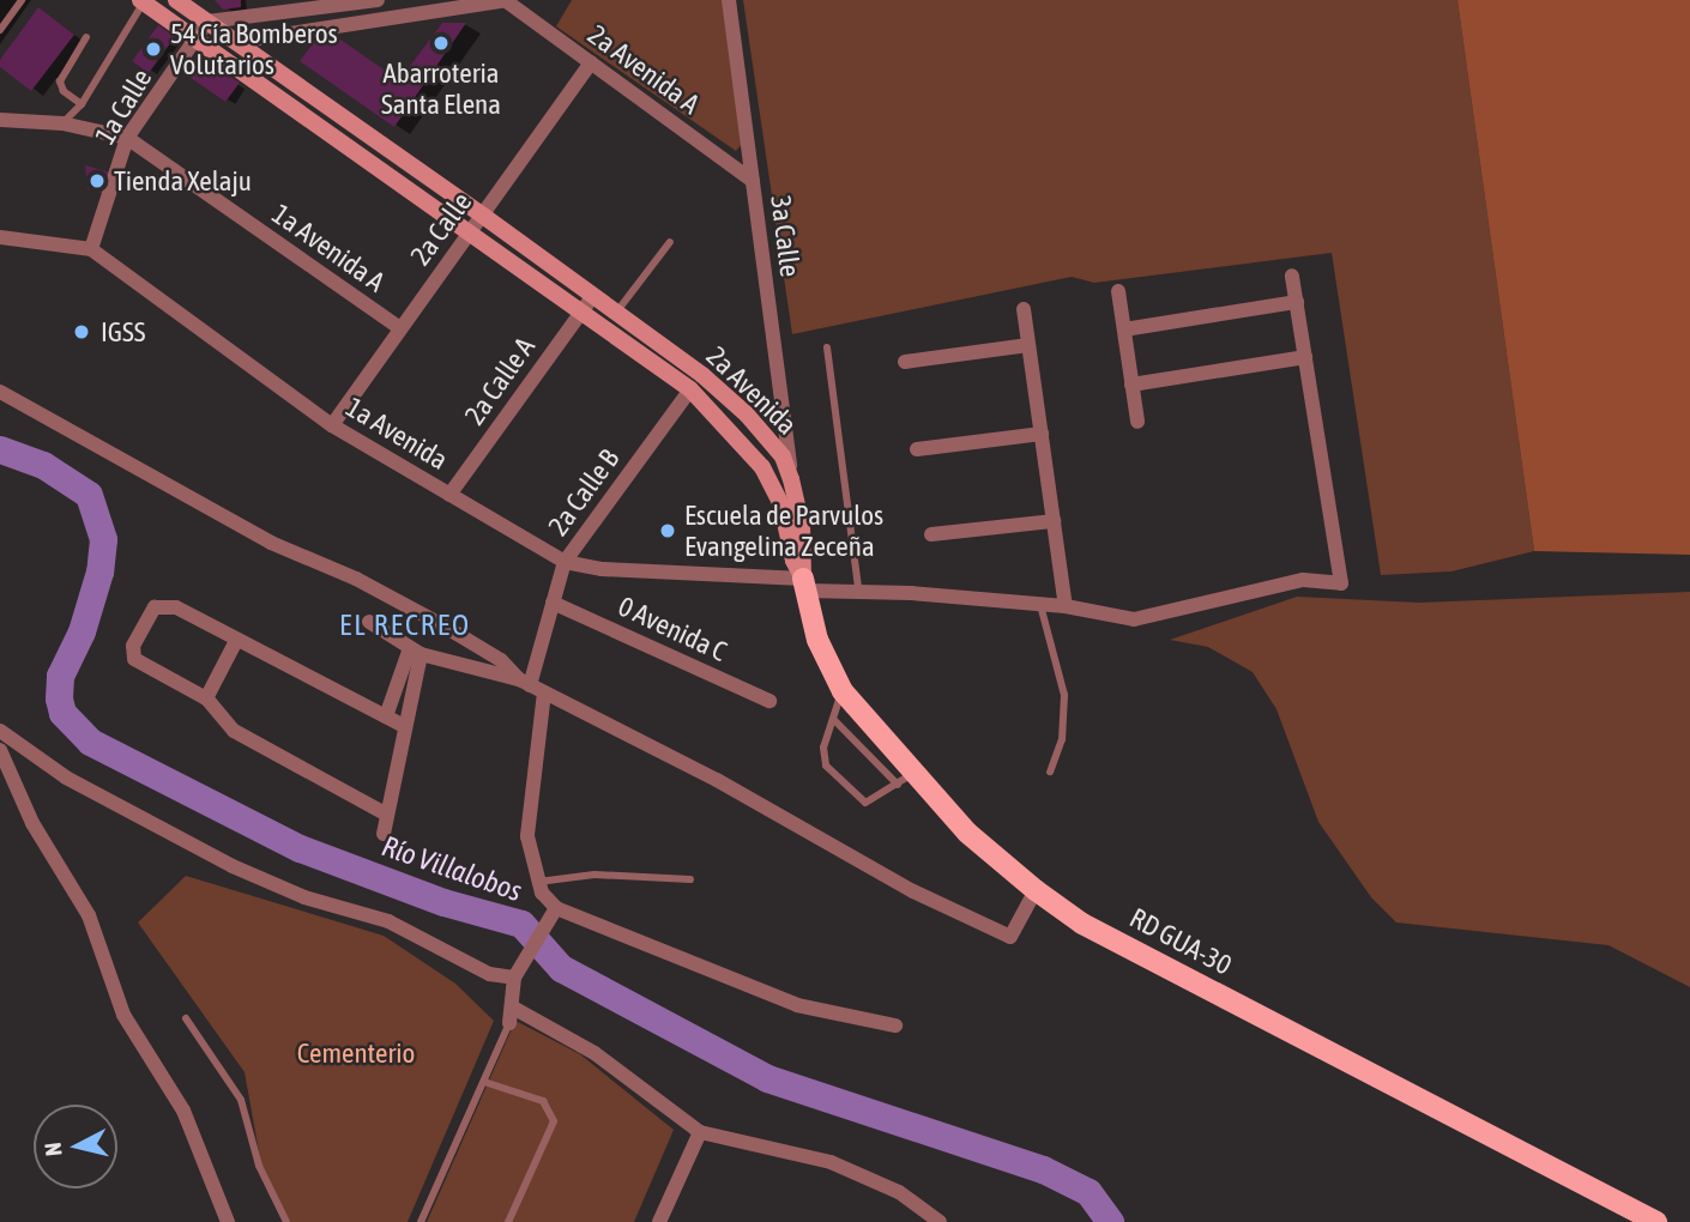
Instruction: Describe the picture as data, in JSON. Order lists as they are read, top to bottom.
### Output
{
  "streets": {
    "main road": ["RD GUA-30"],
    "street": [
      "2a Avenida A",
      "1a Calle",
      "2a Calle",
      "3a Calle",
      "1a Avenida A",
      "2a Calle A",
      "2a Avenida",
      "1a Avenida",
      "2a Calle B",
      "0 Avenida C"
    ]
  },
  "crossings": [
    ["2a Avenida A", "2a Calle"],
    ["2a Avenida A", "3a Calle"],
    ["2a Avenida A", "2a Avenida"],
    ["1a Calle", "1a Avenida A"],
    ["1a Calle", "2a Avenida"],
    ["1a Calle", "1a Avenida"],
    ["2a Calle", "1a Avenida A"],
    ["2a Calle", "2a Avenida"],
    ["2a Calle", "1a Avenida"],
    ["3a Calle", "2a Avenida"],
    ["2a Calle A", "2a Avenida"],
    ["2a Calle A", "1a Avenida"],
    ["2a Avenida", "1a Avenida"],
    ["2a Avenida", "2a Calle B"],
    ["2a Avenida", "RD GUA-30"],
    ["1a Avenida", "2a Calle B"],
    ["1a Avenida", "RD GUA-30"],
    ["2a Calle B", "0 Avenida C"]
  ],
  "districts": ["EL RECREO"],
  "water": ["Río Villalobos"],
  "parks": ["Cementerio"],
  "places": [
    "Abarroteria Santa Elena",
    "54 Cía Bomberos Volutarios",
    "Tienda Xelaju",
    "IGSS",
    "Escuela de Parvulos Evangelina Zeceña"
  ],
  "north": "left"
}
